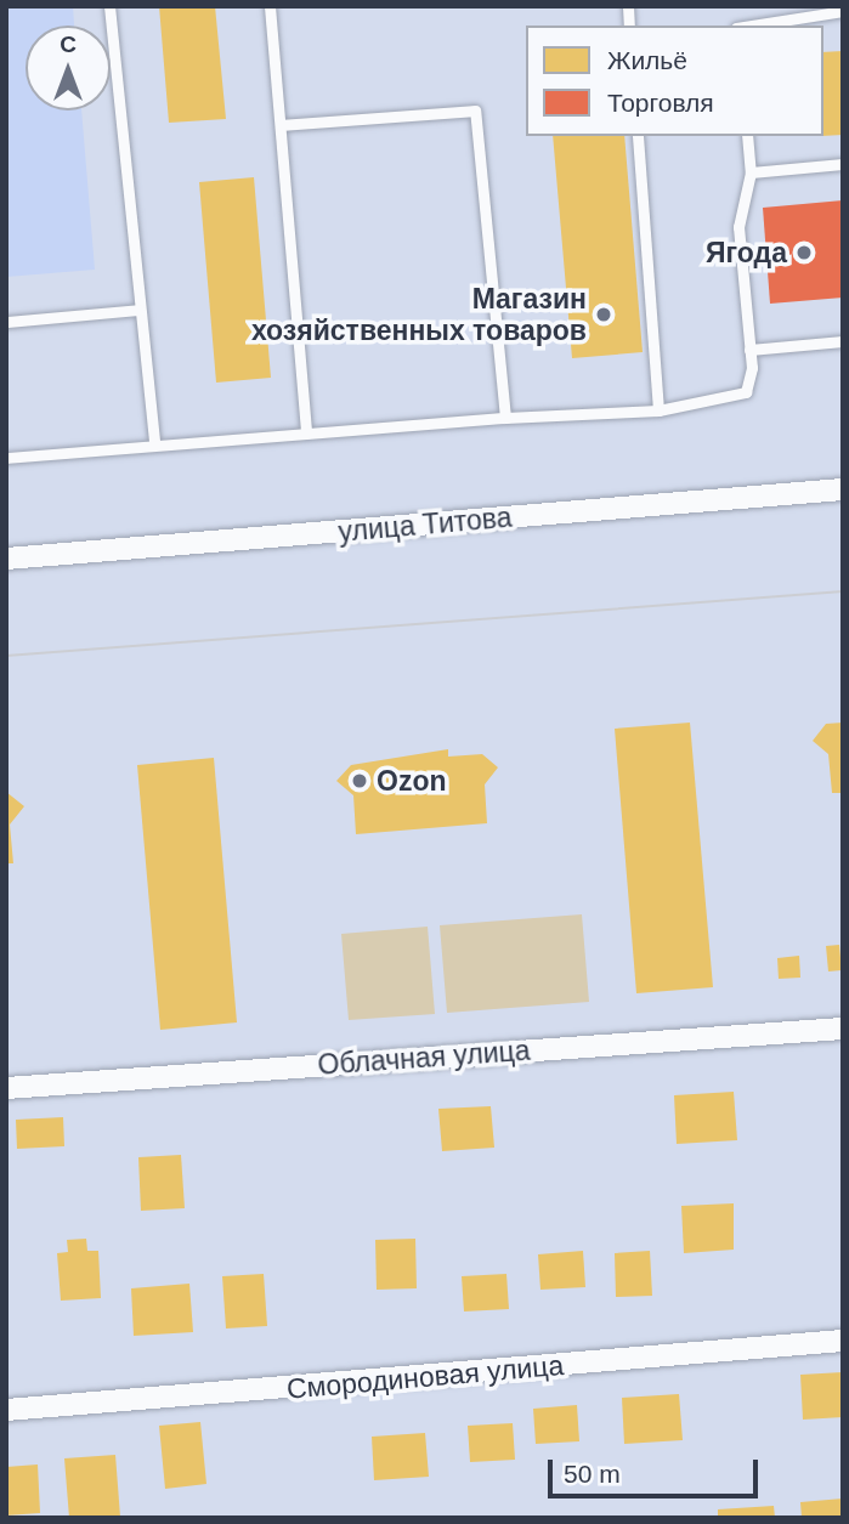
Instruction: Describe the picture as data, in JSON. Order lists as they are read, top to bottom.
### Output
{
  "streets": {
    "street": ["улица Титова", "Облачная улица", "Смородиновая улица"]
  },
  "places": ["Ягода", "Магазин хозяйственных товаров", "Ozon"],
  "legend": ["Жильё", "Торговля"],
  "scale_bar": "50 m",
  "north": "top"
}
